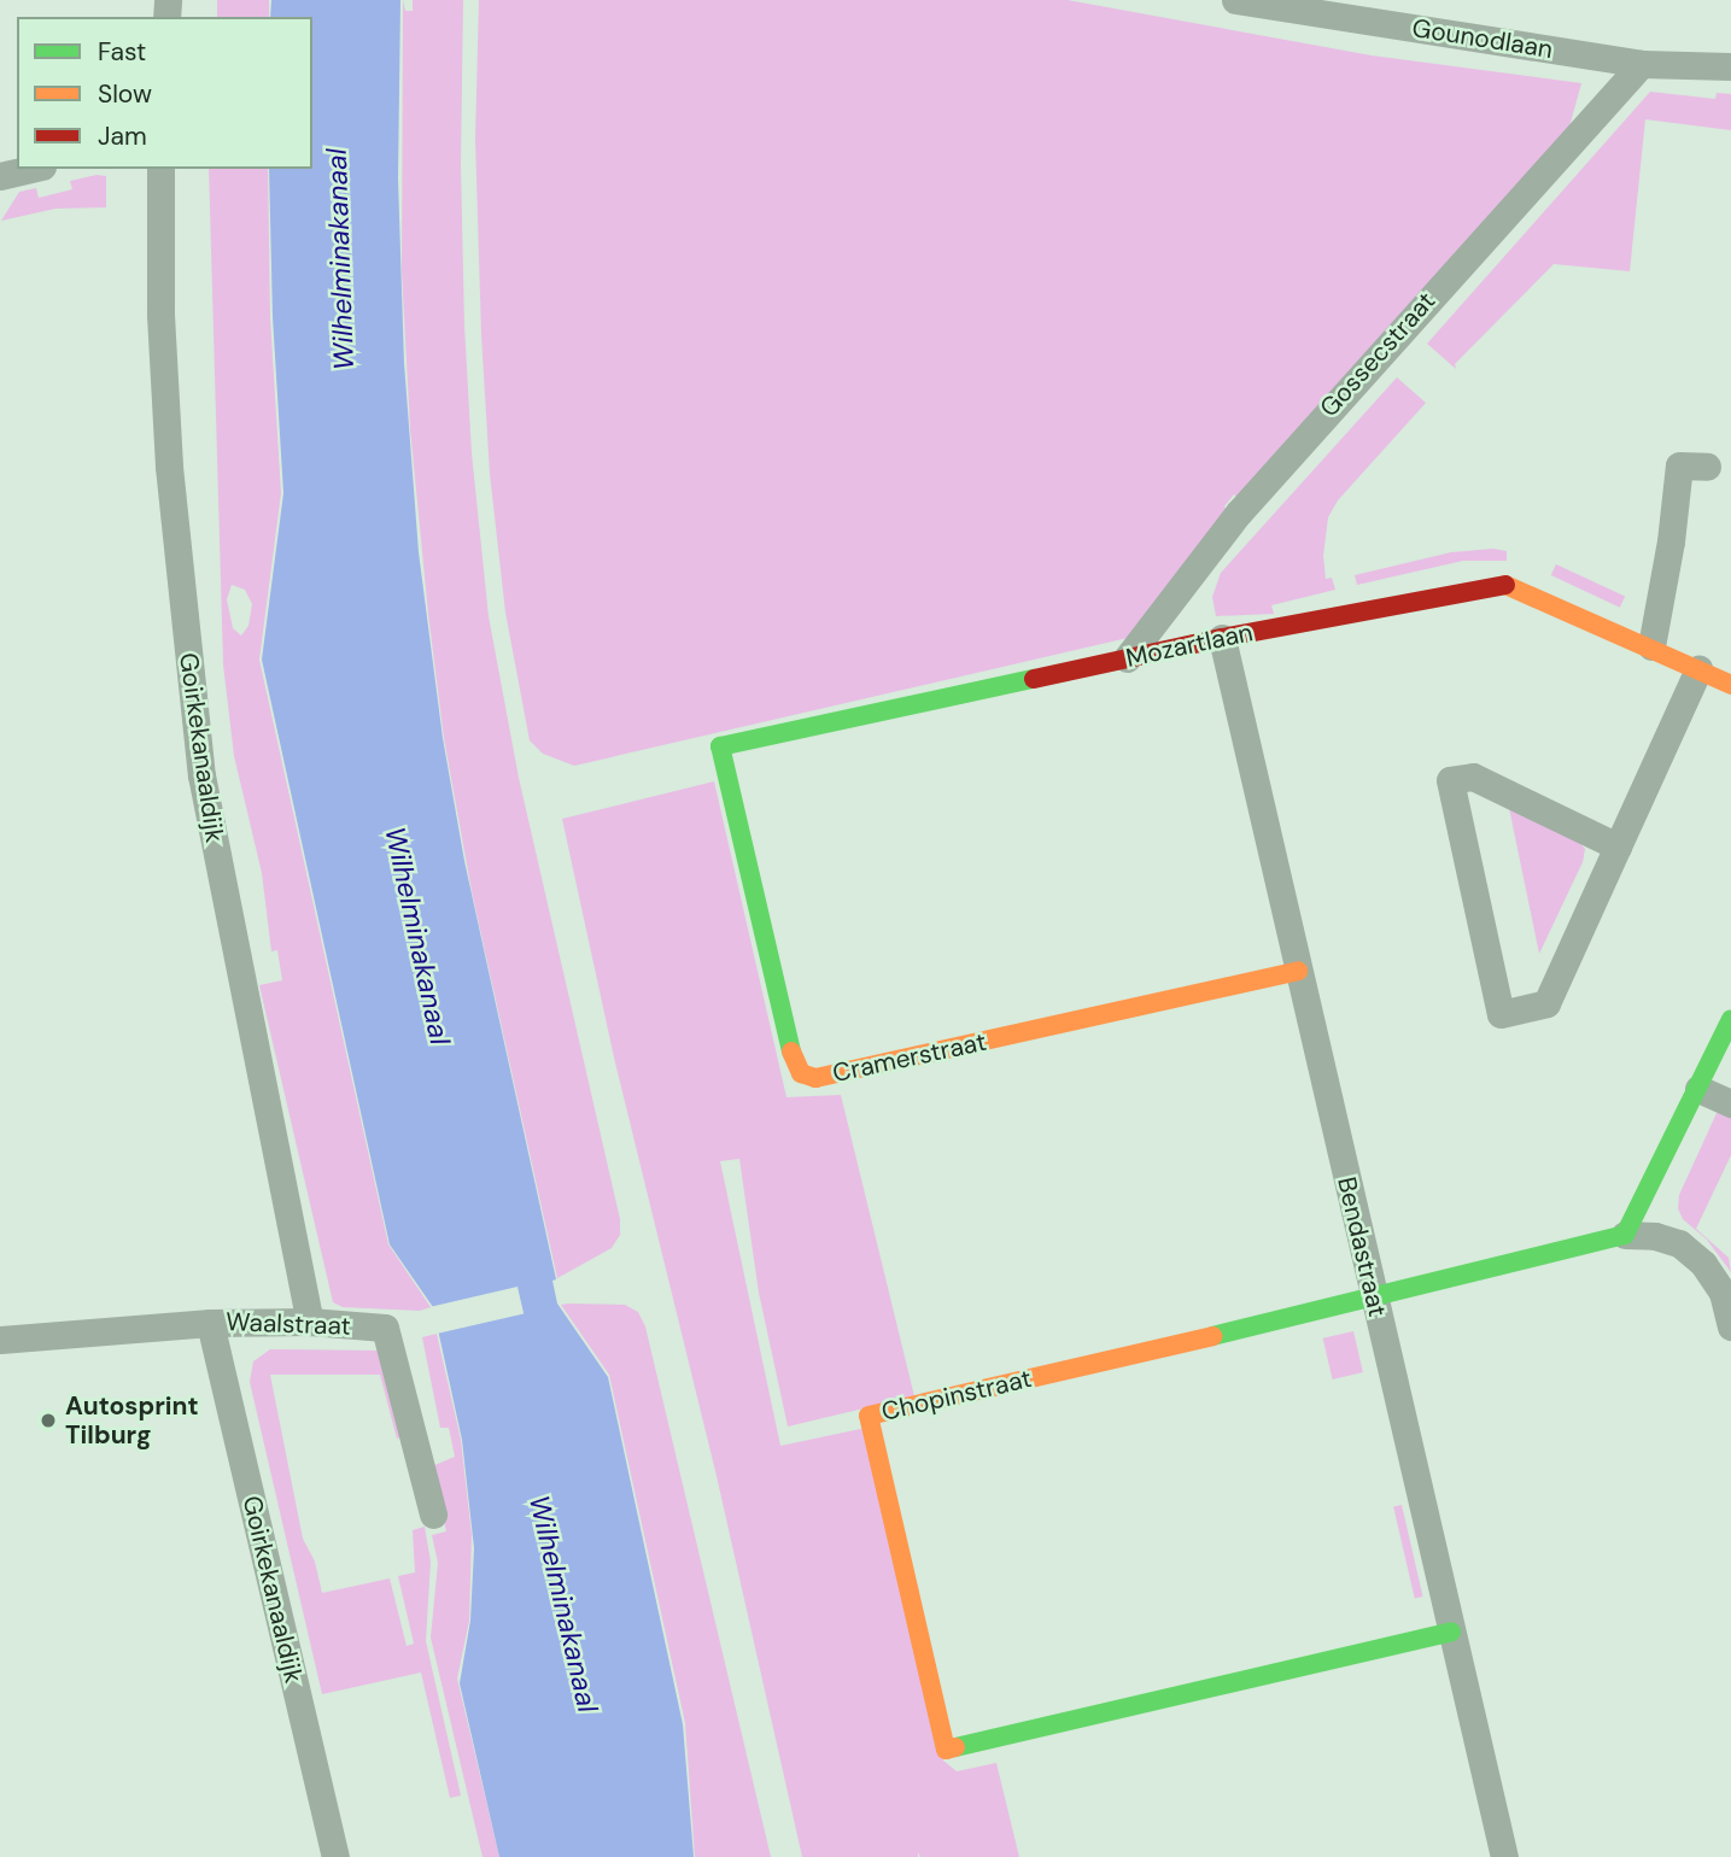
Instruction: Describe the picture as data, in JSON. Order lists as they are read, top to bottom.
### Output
{
  "streets": {
    "street": [
      "Gounodlaan",
      "Gossecstraat",
      "Mozartlaan",
      "Goirkekanaaldijk",
      "Cramerstraat",
      "Bendastraat",
      "Waalstraat",
      "Chopinstraat"
    ]
  },
  "crossings": [
    ["Gounodlaan", "Gossecstraat"],
    ["Gossecstraat", "Mozartlaan"],
    ["Mozartlaan", "Cramerstraat"],
    ["Mozartlaan", "Bendastraat"],
    ["Goirkekanaaldijk", "Waalstraat"],
    ["Cramerstraat", "Bendastraat"],
    ["Bendastraat", "Chopinstraat"]
  ],
  "water": ["Wilhelminakanaal"],
  "places": ["Autosprint Tilburg"],
  "legend": ["Fast", "Slow", "Jam"]
}
